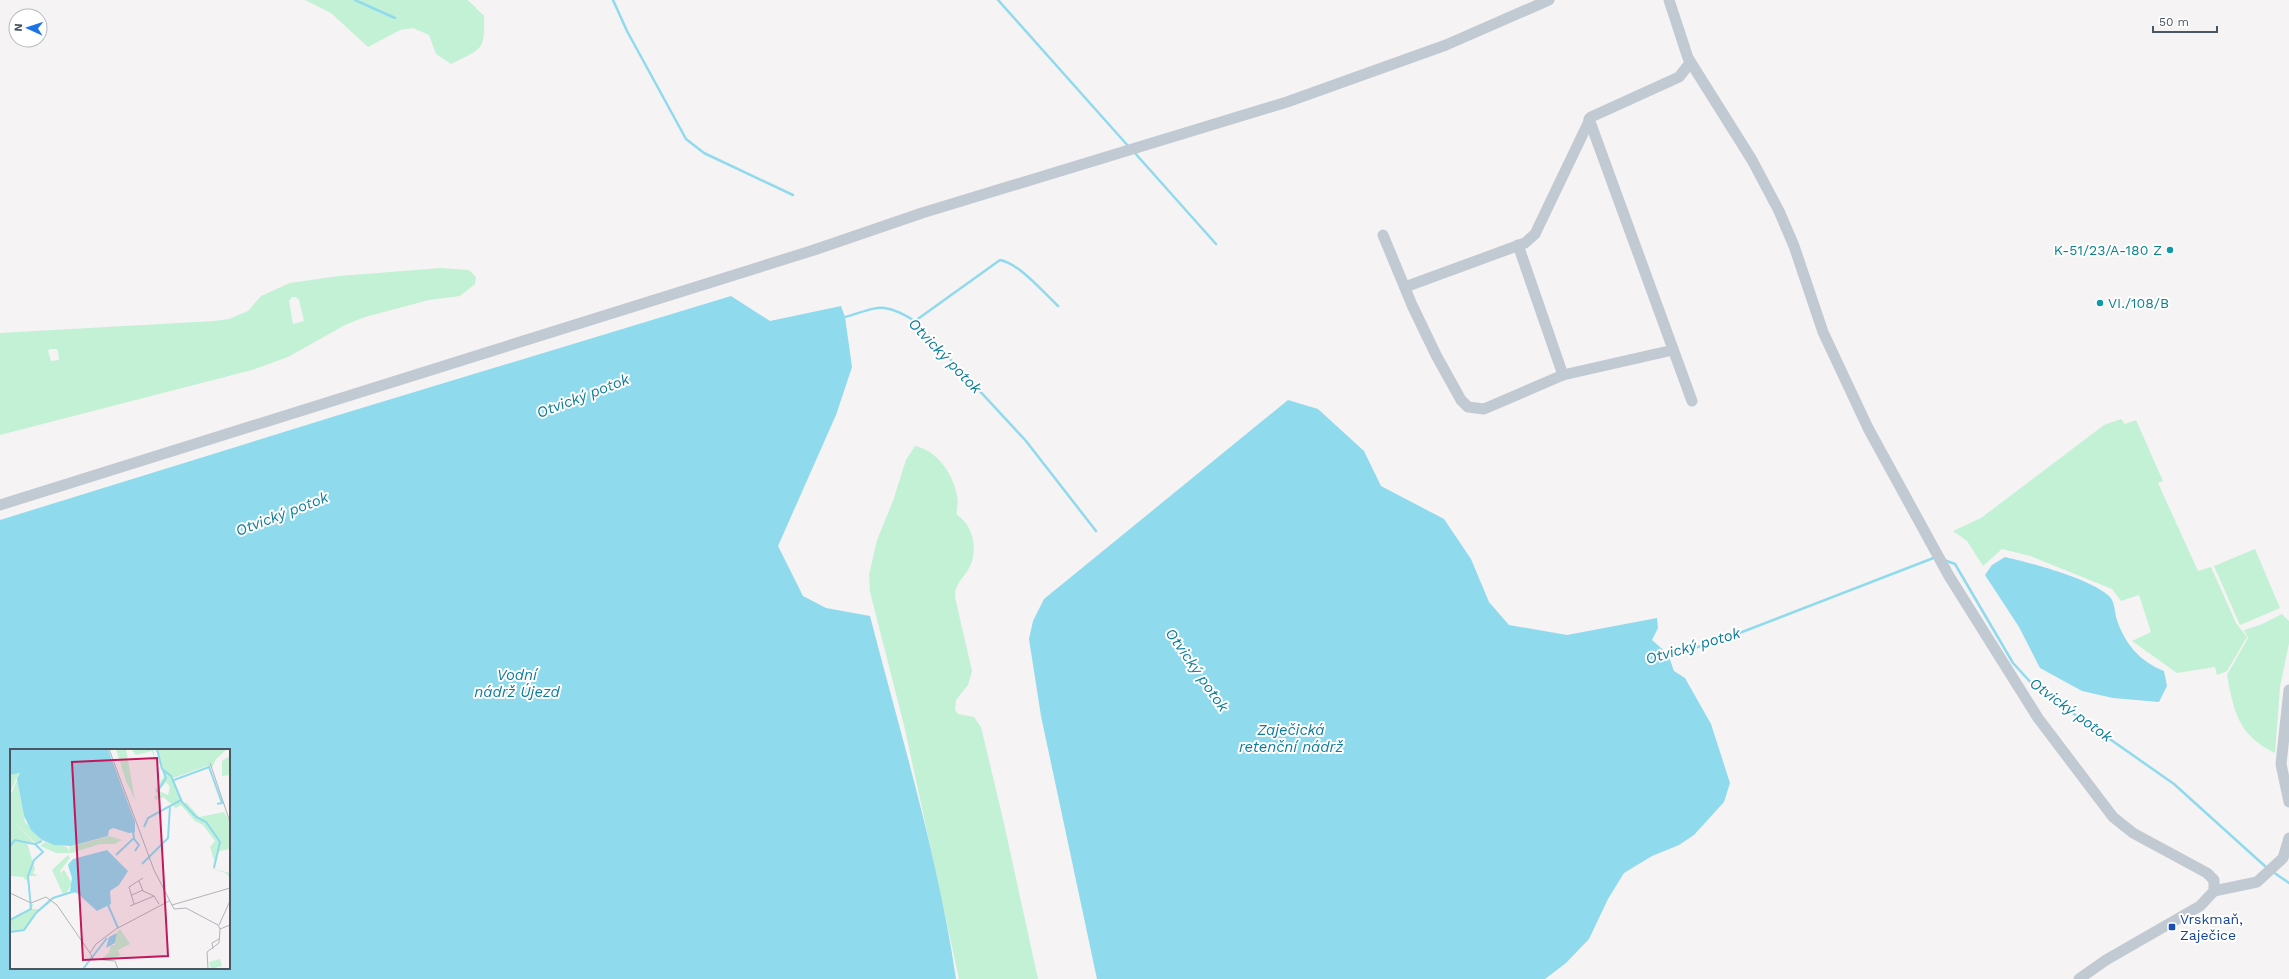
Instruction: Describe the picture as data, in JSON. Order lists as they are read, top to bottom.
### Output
{
  "water": ["Otvický potok", "Vodní nádrž Újezd", "Zaječická retenční nádrž"],
  "places": {
    "other": ["K-51/23/A-180 Z", "VI./108/B"],
    "transit": ["Vrskmaň, Zaječice"]
  },
  "scale_bar": "50 m",
  "north": "left"
}
